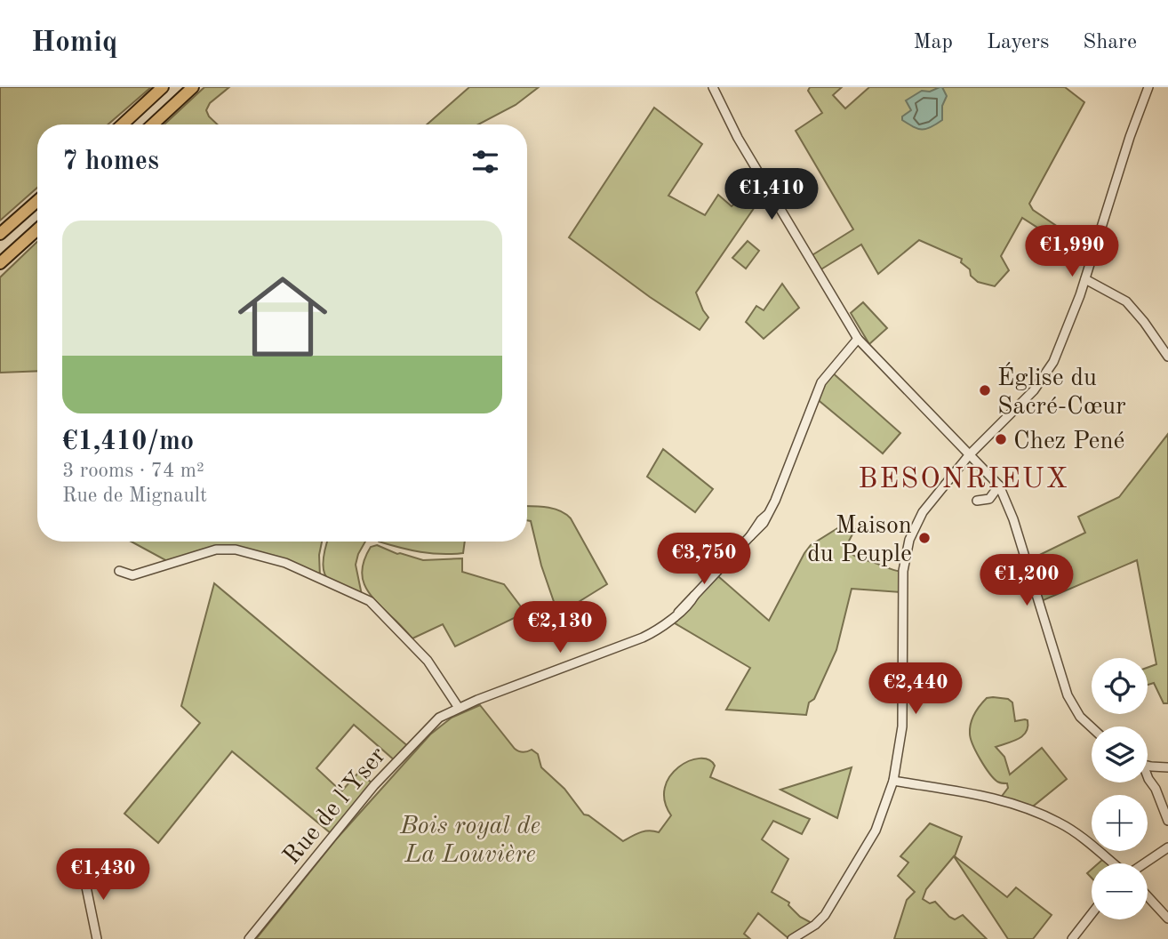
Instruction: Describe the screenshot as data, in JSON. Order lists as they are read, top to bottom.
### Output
{
  "streets": {
    "street": ["Rue de l'Yser"]
  },
  "districts": ["BESONRIEUX"],
  "parks": ["Bois royal de La Louvière"],
  "places": ["Église du Sacré-Cœur", "Chez Pené", "Maison du Peuple"],
  "page": {
    "header": "Homiq",
    "nav": ["Map", "Layers", "Share"],
    "heading": "7 homes",
    "price": [
      "€1,410",
      "€1,990",
      "€3,750",
      "€1,200",
      "€2,130",
      "€2,440",
      "€1,430"
    ],
    "list": [
      {
        "name": "€1,410/mo",
        "note": "3 rooms · 74 m² · Rue de Mignault"
      }
    ],
    "map_buttons": ["+", "−"]
  }
}
